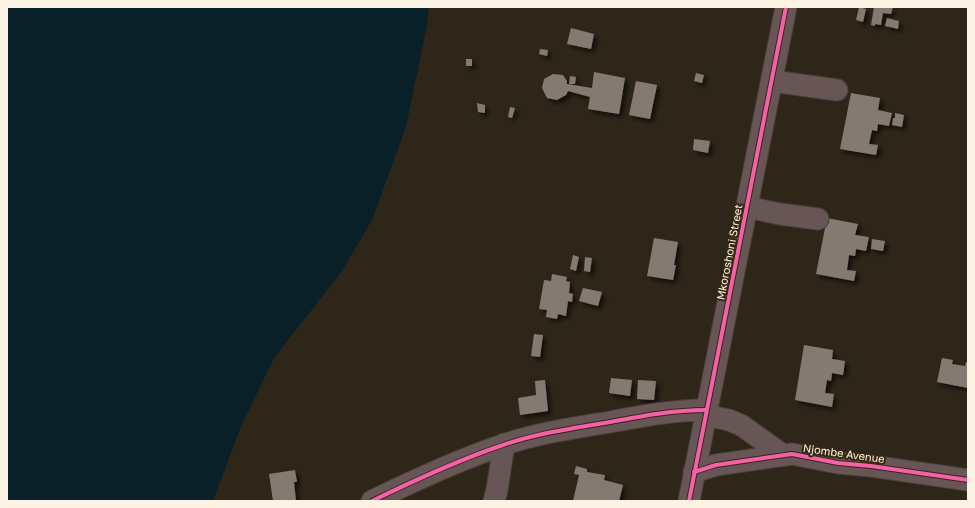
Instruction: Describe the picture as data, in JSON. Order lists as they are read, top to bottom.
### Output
{
  "streets": {
    "street": ["Mkoroshoni Street", "Njombe Avenue"]
  },
  "crossings": [
    ["Mkoroshoni Street", "Njombe Avenue"]
  ]
}
